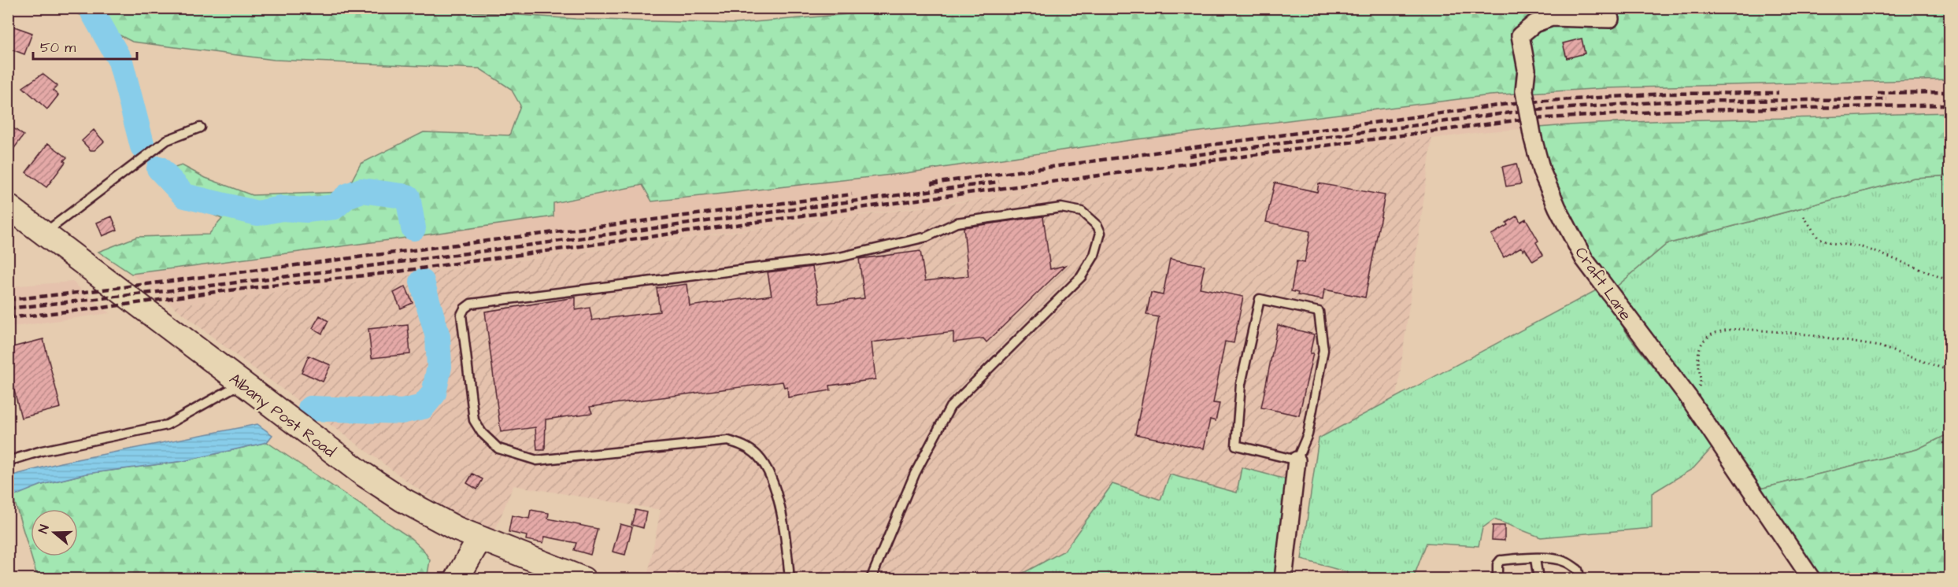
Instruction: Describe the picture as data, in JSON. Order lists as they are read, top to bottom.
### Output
{
  "streets": {
    "main road": ["Albany Post Road"],
    "street": ["Craft Lane"]
  },
  "scale_bar": "50 m",
  "north": "left"
}
